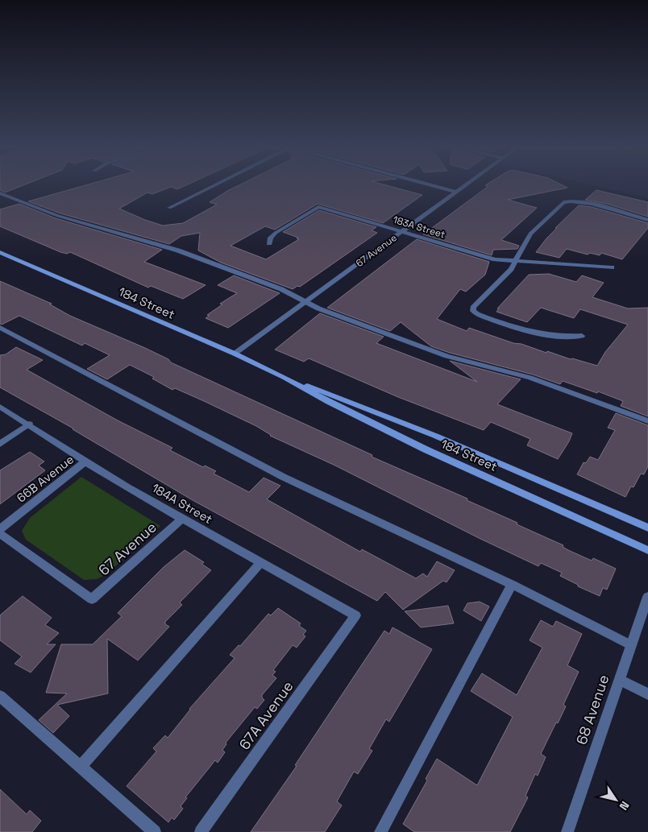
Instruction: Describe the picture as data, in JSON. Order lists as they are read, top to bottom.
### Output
{
  "streets": {
    "main road": ["184 Street"],
    "street": [
      "183A Street",
      "67 Avenue",
      "66B Avenue",
      "184A Street",
      "68 Avenue",
      "67A Avenue"
    ]
  },
  "crossings": [
    ["183A Street", "67 Avenue"],
    ["67 Avenue", "184 Street"],
    ["67 Avenue", "184A Street"],
    ["66B Avenue", "184A Street"],
    ["184A Street", "67A Avenue"]
  ],
  "north": "bottom right"
}
